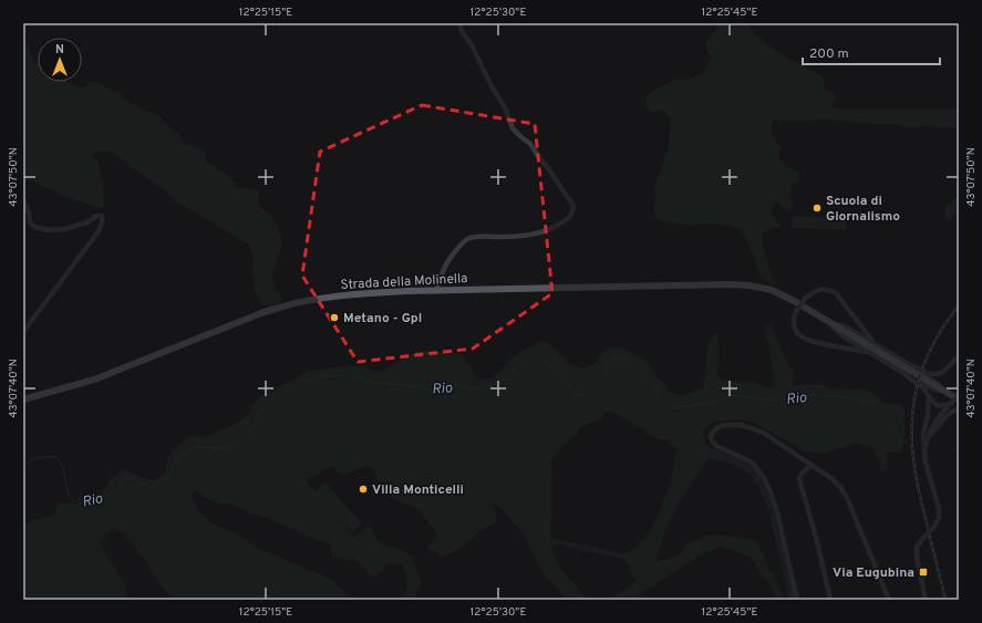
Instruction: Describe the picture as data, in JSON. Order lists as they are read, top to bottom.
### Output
{
  "streets": {
    "main road": ["Strada della Molinella"]
  },
  "water": ["Rio"],
  "places": {
    "other": ["Scuola di Giornalismo", "Metano - Gpl", "Villa Monticelli"],
    "transit": ["Via Eugubina"]
  },
  "scale_bar": "200 m",
  "north": "top",
  "coordinates": [
    "12°25'15\"E",
    "12°25'30\"E",
    "12°25'45\"E",
    "43°07'50\"N",
    "43°07'40\"N"
  ]
}
